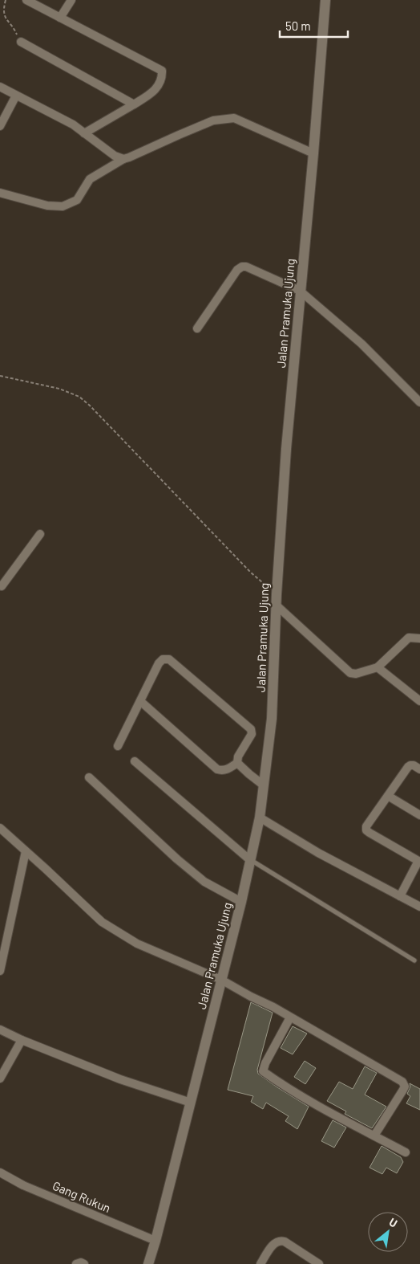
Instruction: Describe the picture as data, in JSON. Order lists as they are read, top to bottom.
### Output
{
  "streets": {
    "street": ["Jalan Pramuka Ujung", "Gang Rukun"]
  },
  "crossings": [
    ["Jalan Pramuka Ujung", "Gang Rukun"]
  ],
  "scale_bar": "50 m",
  "north": "top right"
}
